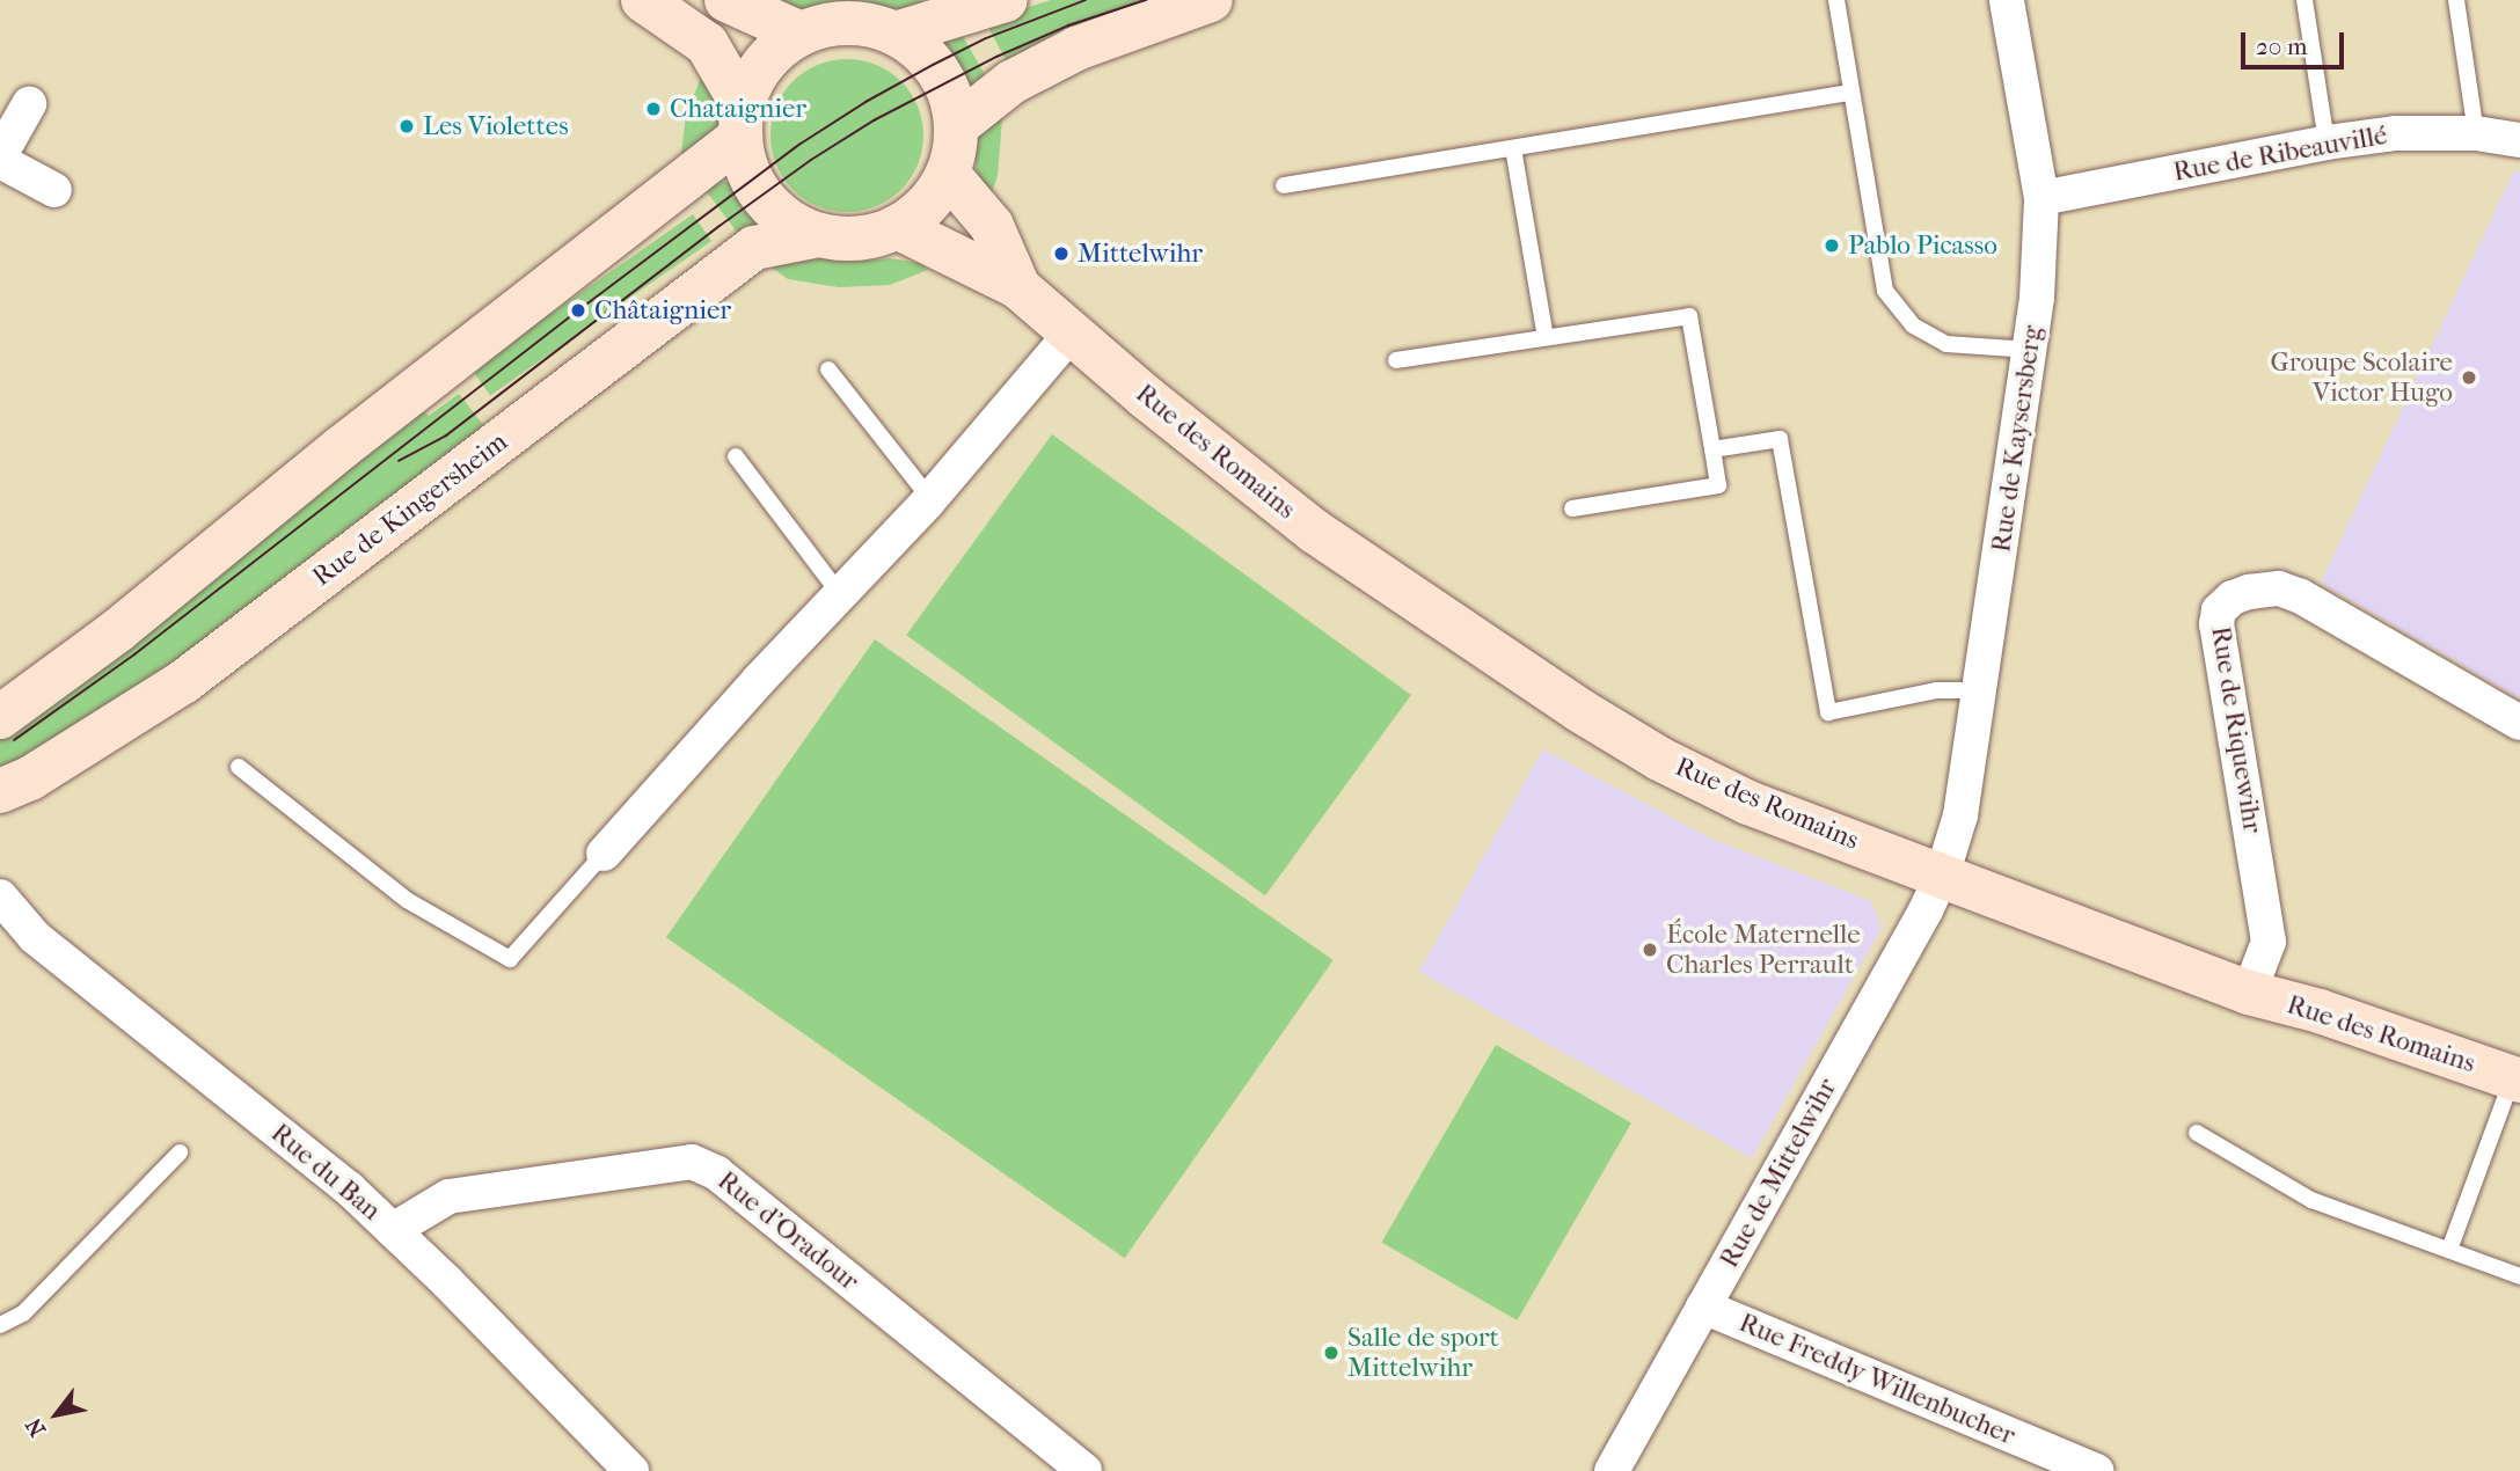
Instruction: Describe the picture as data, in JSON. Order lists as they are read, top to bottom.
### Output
{
  "streets": {
    "main road": ["Rue des Romains", "Rue de Kingersheim"],
    "street": [
      "Rue de Ribeauvillé",
      "Rue de Kaysersberg",
      "Rue de Riquewihr",
      "Rue du Ban",
      "Rue de Mittelwihr",
      "Rue d'Oradour",
      "Rue Freddy Willenbucher"
    ]
  },
  "crossings": [
    ["Rue de Ribeauvillé", "Rue de Kaysersberg"],
    ["Rue de Kaysersberg", "Rue des Romains"],
    ["Rue de Kaysersberg", "Rue de Mittelwihr"],
    ["Rue des Romains", "Rue de Kingersheim"],
    ["Rue des Romains", "Rue de Riquewihr"],
    ["Rue des Romains", "Rue de Mittelwihr"],
    ["Rue du Ban", "Rue d'Oradour"],
    ["Rue de Mittelwihr", "Rue Freddy Willenbucher"]
  ],
  "places": [
    "Chataignier",
    "Les Violettes",
    "Pablo Picasso",
    "Mittelwihr",
    "Châtaignier",
    "Groupe Scolaire Victor Hugo",
    "École Maternelle Charles Perrault",
    "Salle de sport Mittelwihr"
  ],
  "scale_bar": "20 m",
  "north": "bottom left"
}
